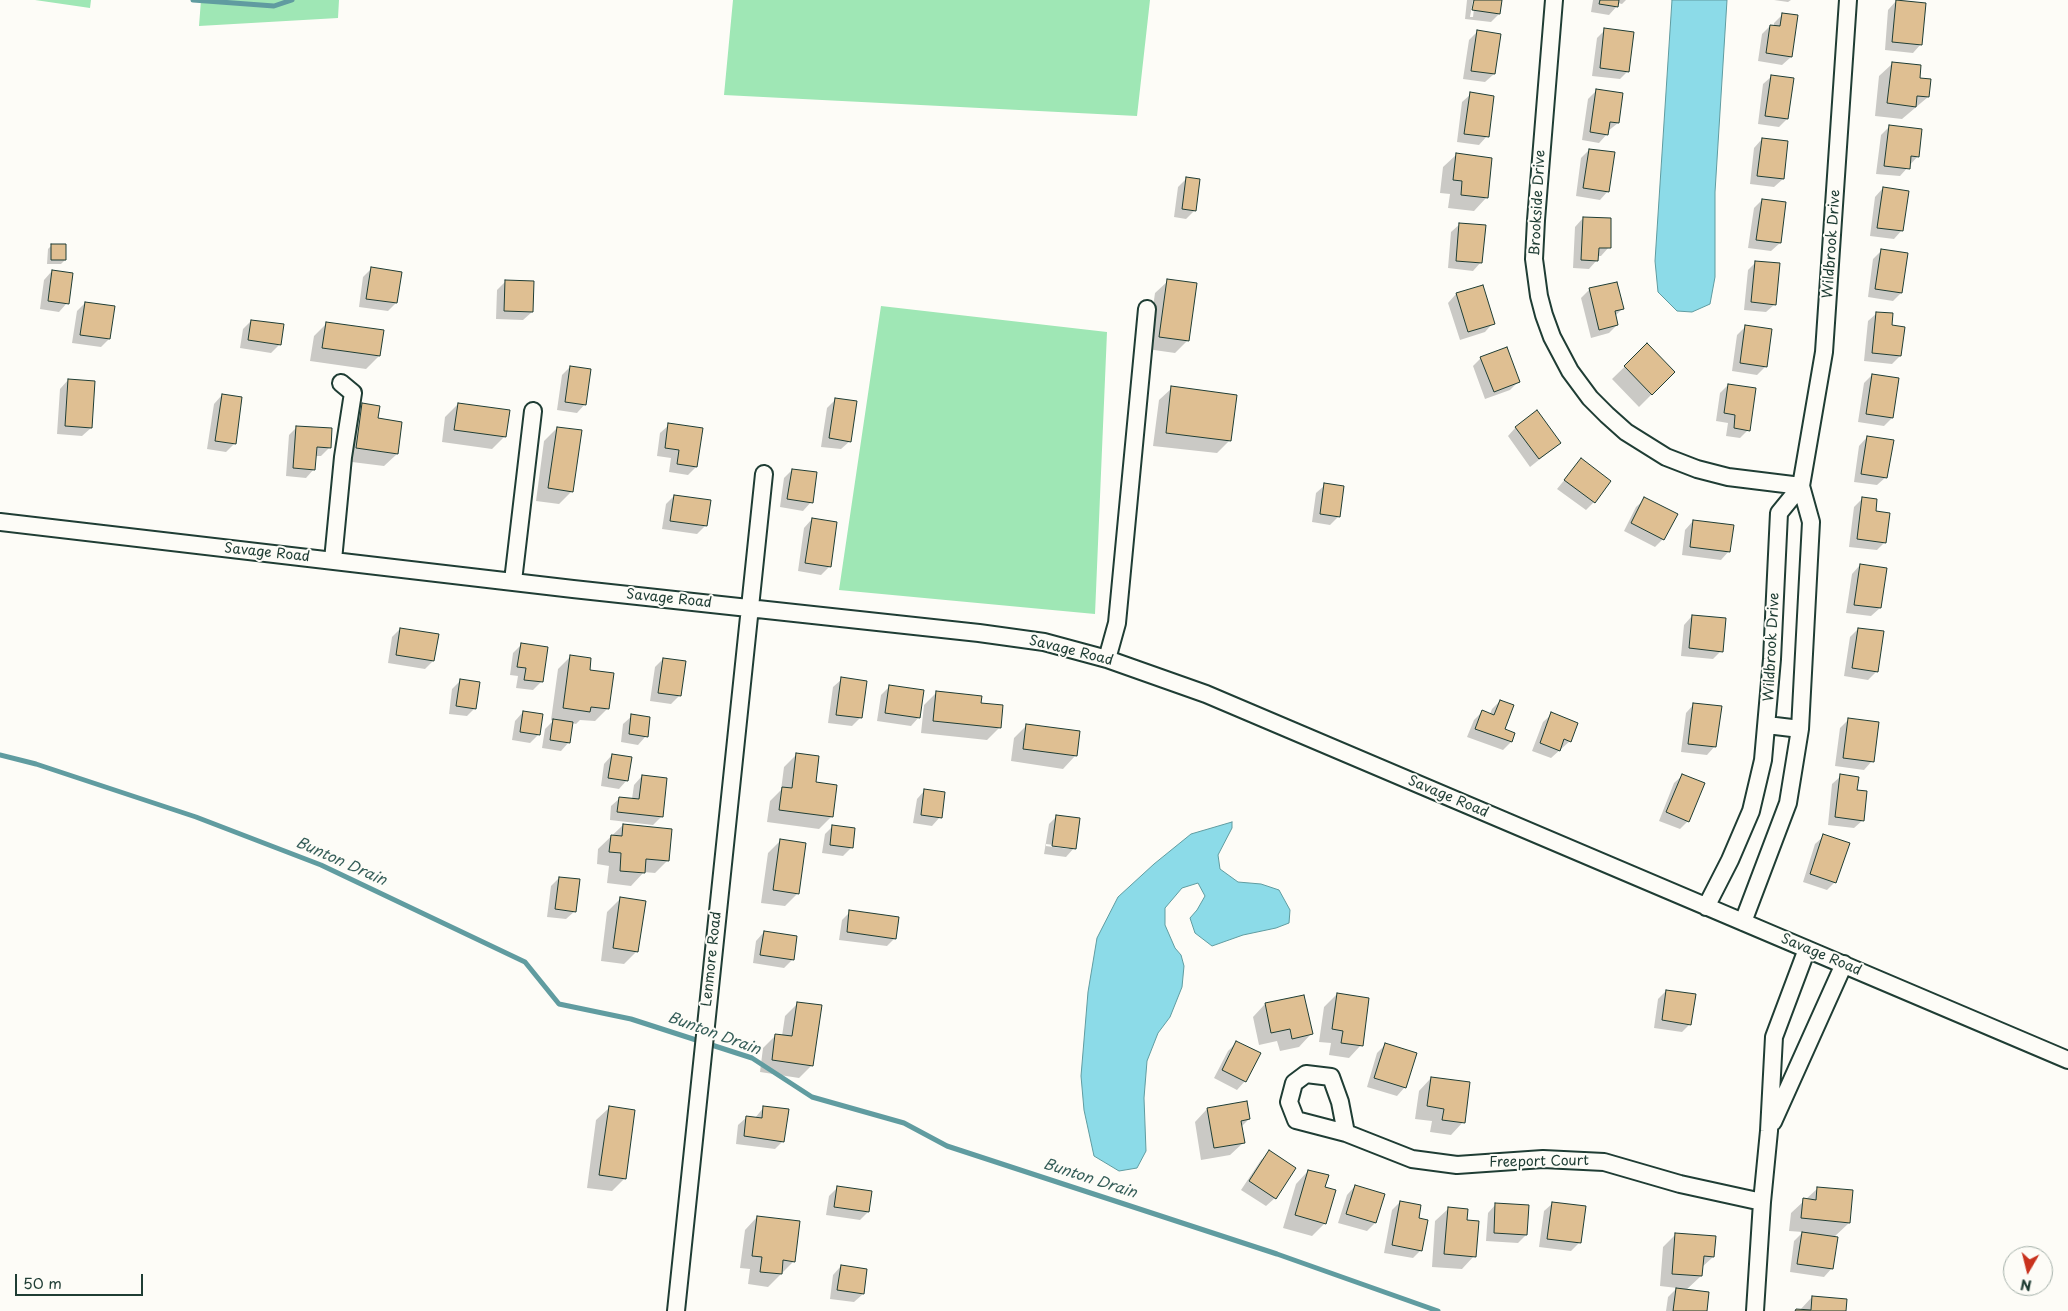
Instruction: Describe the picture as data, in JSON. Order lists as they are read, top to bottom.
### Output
{
  "streets": {
    "street": [
      "Brookside Drive",
      "Wildbrook Drive",
      "Savage Road",
      "Lenmore Road",
      "Freeport Court"
    ]
  },
  "crossings": [
    ["Brookside Drive", "Wildbrook Drive"],
    ["Wildbrook Drive", "Savage Road"],
    ["Savage Road", "Lenmore Road"]
  ],
  "water": ["Bunton Drain"],
  "scale_bar": "50 m",
  "north": "bottom"
}
